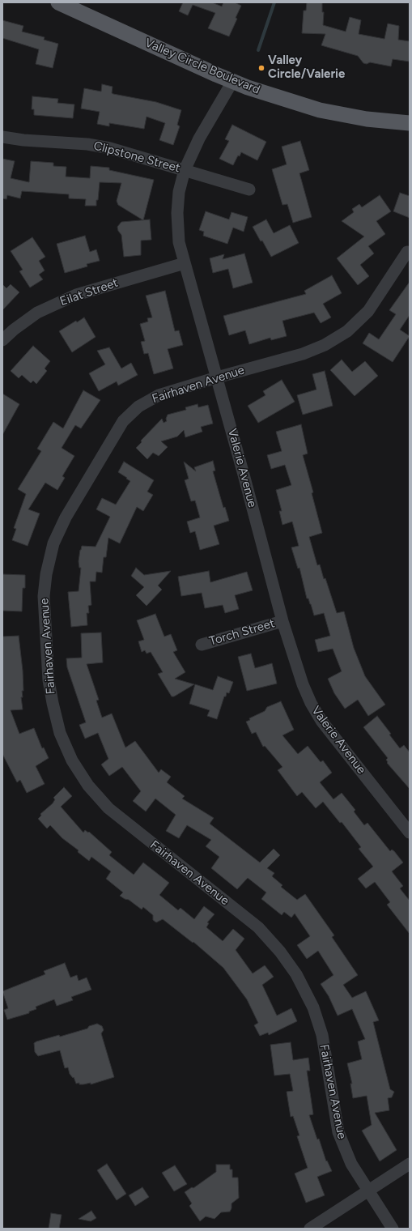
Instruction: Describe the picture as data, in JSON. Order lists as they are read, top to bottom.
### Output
{
  "streets": {
    "main road": ["Valley Circle Boulevard"],
    "street": [
      "Clipstone Street",
      "Eilat Street",
      "Fairhaven Avenue",
      "Valerie Avenue",
      "Torch Street"
    ]
  },
  "crossings": [
    ["Valley Circle Boulevard", "Valerie Avenue"],
    ["Clipstone Street", "Valerie Avenue"],
    ["Eilat Street", "Valerie Avenue"],
    ["Fairhaven Avenue", "Valerie Avenue"],
    ["Valerie Avenue", "Torch Street"]
  ],
  "places": ["Valley Circle/Valerie"]
}
